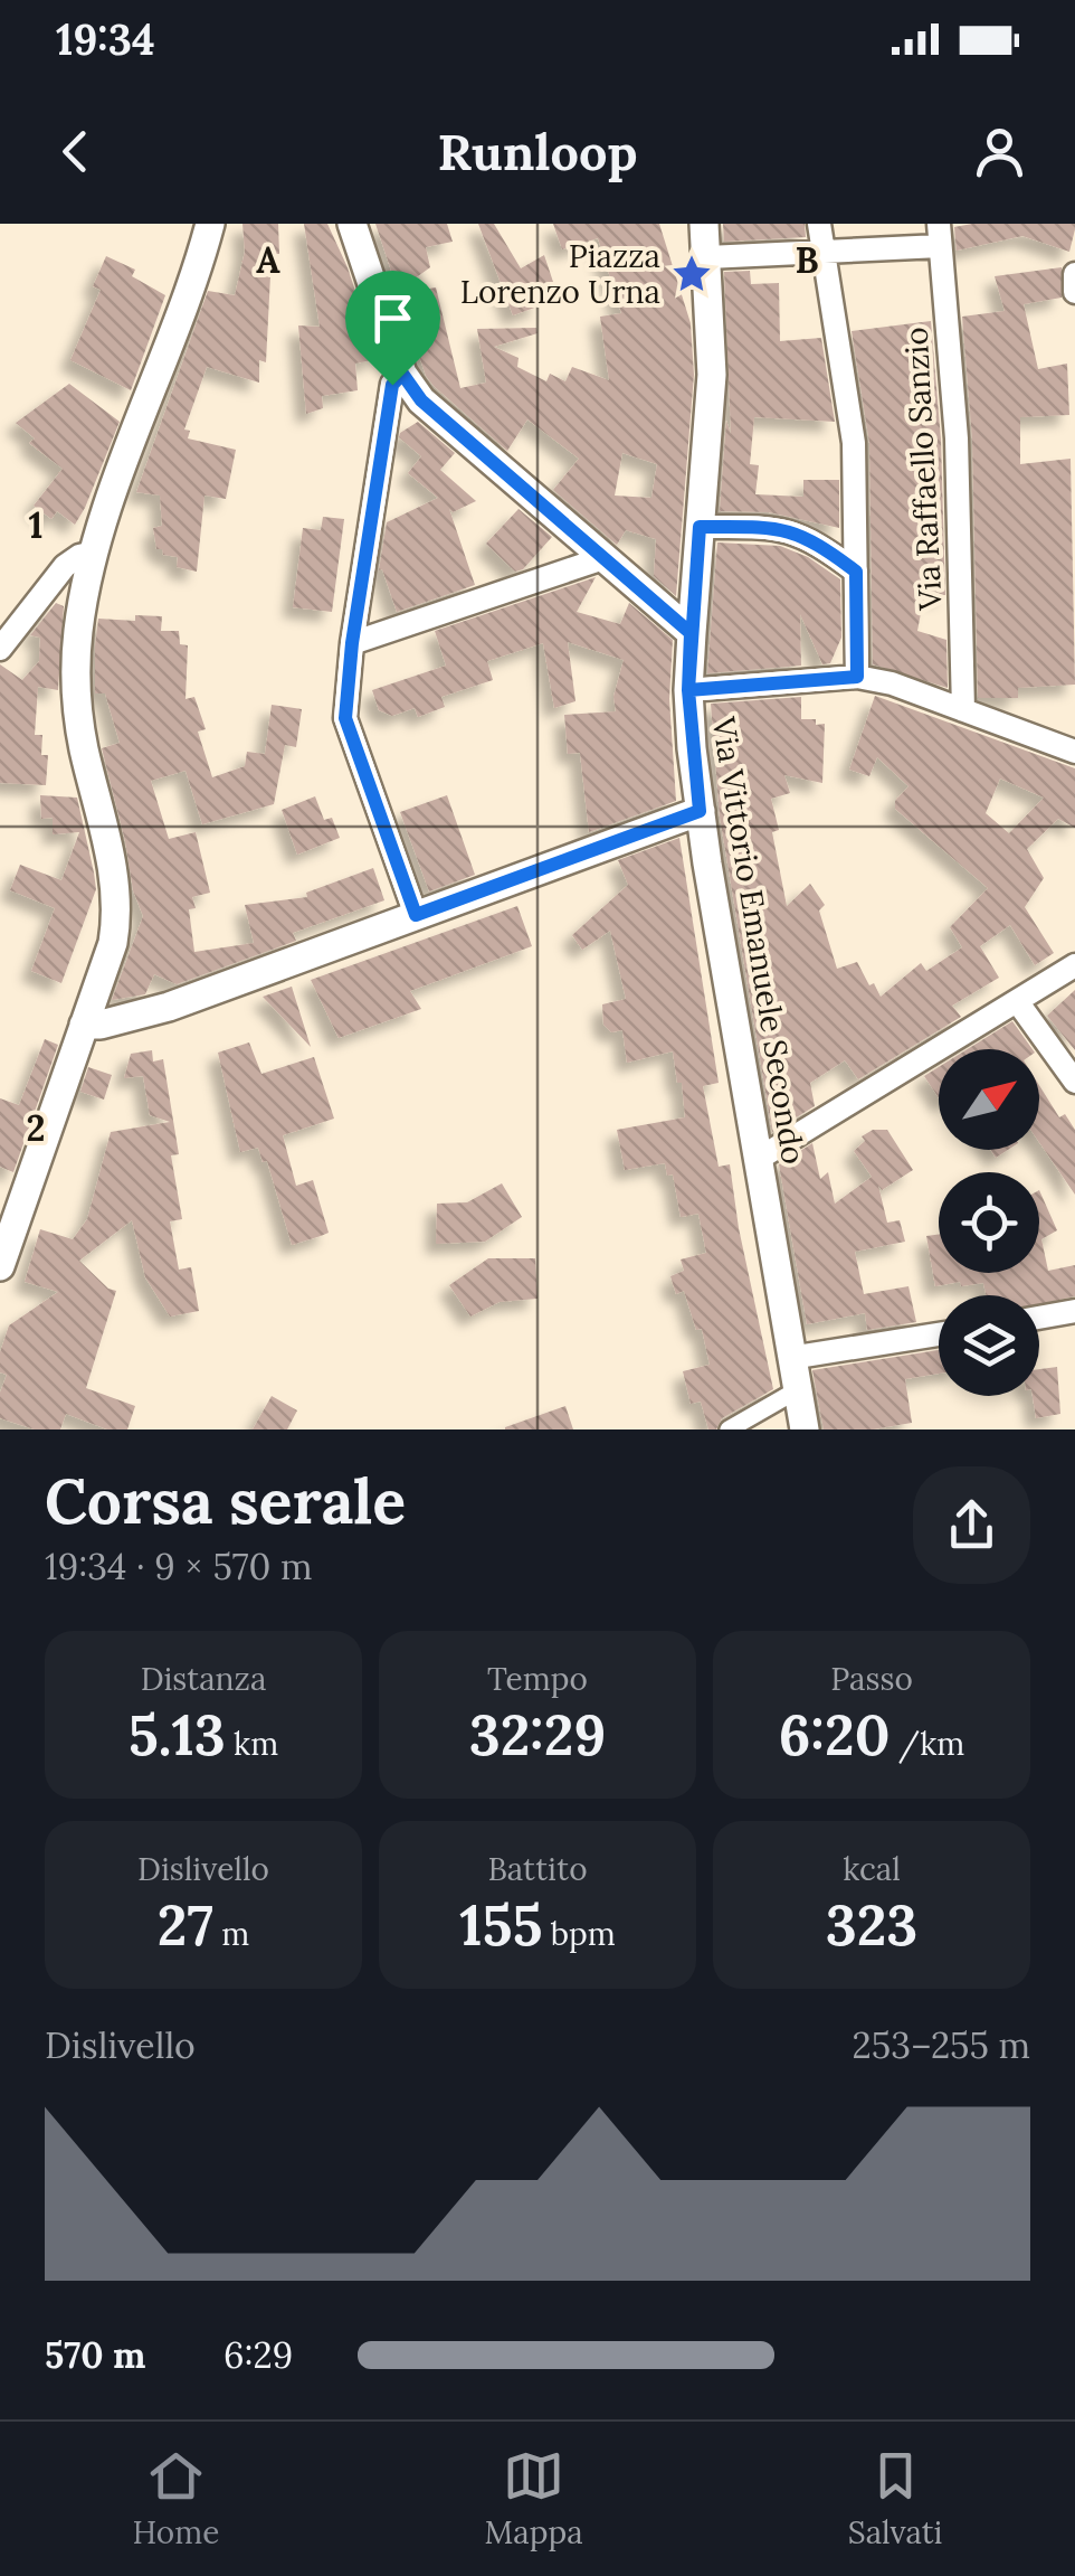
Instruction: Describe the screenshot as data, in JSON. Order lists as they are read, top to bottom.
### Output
{
  "streets": {
    "street": ["Via Raffaello Sanzio", "Via Vittorio Emanuele Secondo"]
  },
  "places": {
    "place": ["Piazza Lorenzo Urna"]
  },
  "north": "top right",
  "page": {
    "status": "19:34",
    "header": "Runloop",
    "heading": ["Corsa serale", "19:34 · 9 × 570 m"],
    "stats": [
      ["Distanza", "5.13 km"],
      ["Tempo", "32:29"],
      ["Passo", "6:20 /km"],
      ["Dislivello", "27 m"],
      ["Battito", "155 bpm"],
      ["kcal", "323"]
    ],
    "chart": ["Dislivello", "253–255 m"],
    "list": [
      {
        "name": "570 m",
        "note": "6:29"
      }
    ],
    "tabs": ["Home", "Mappa", "Salvati"]
  },
  "grid": {
    "columns": ["A", "B"],
    "rows": ["1", "2"]
  }
}
